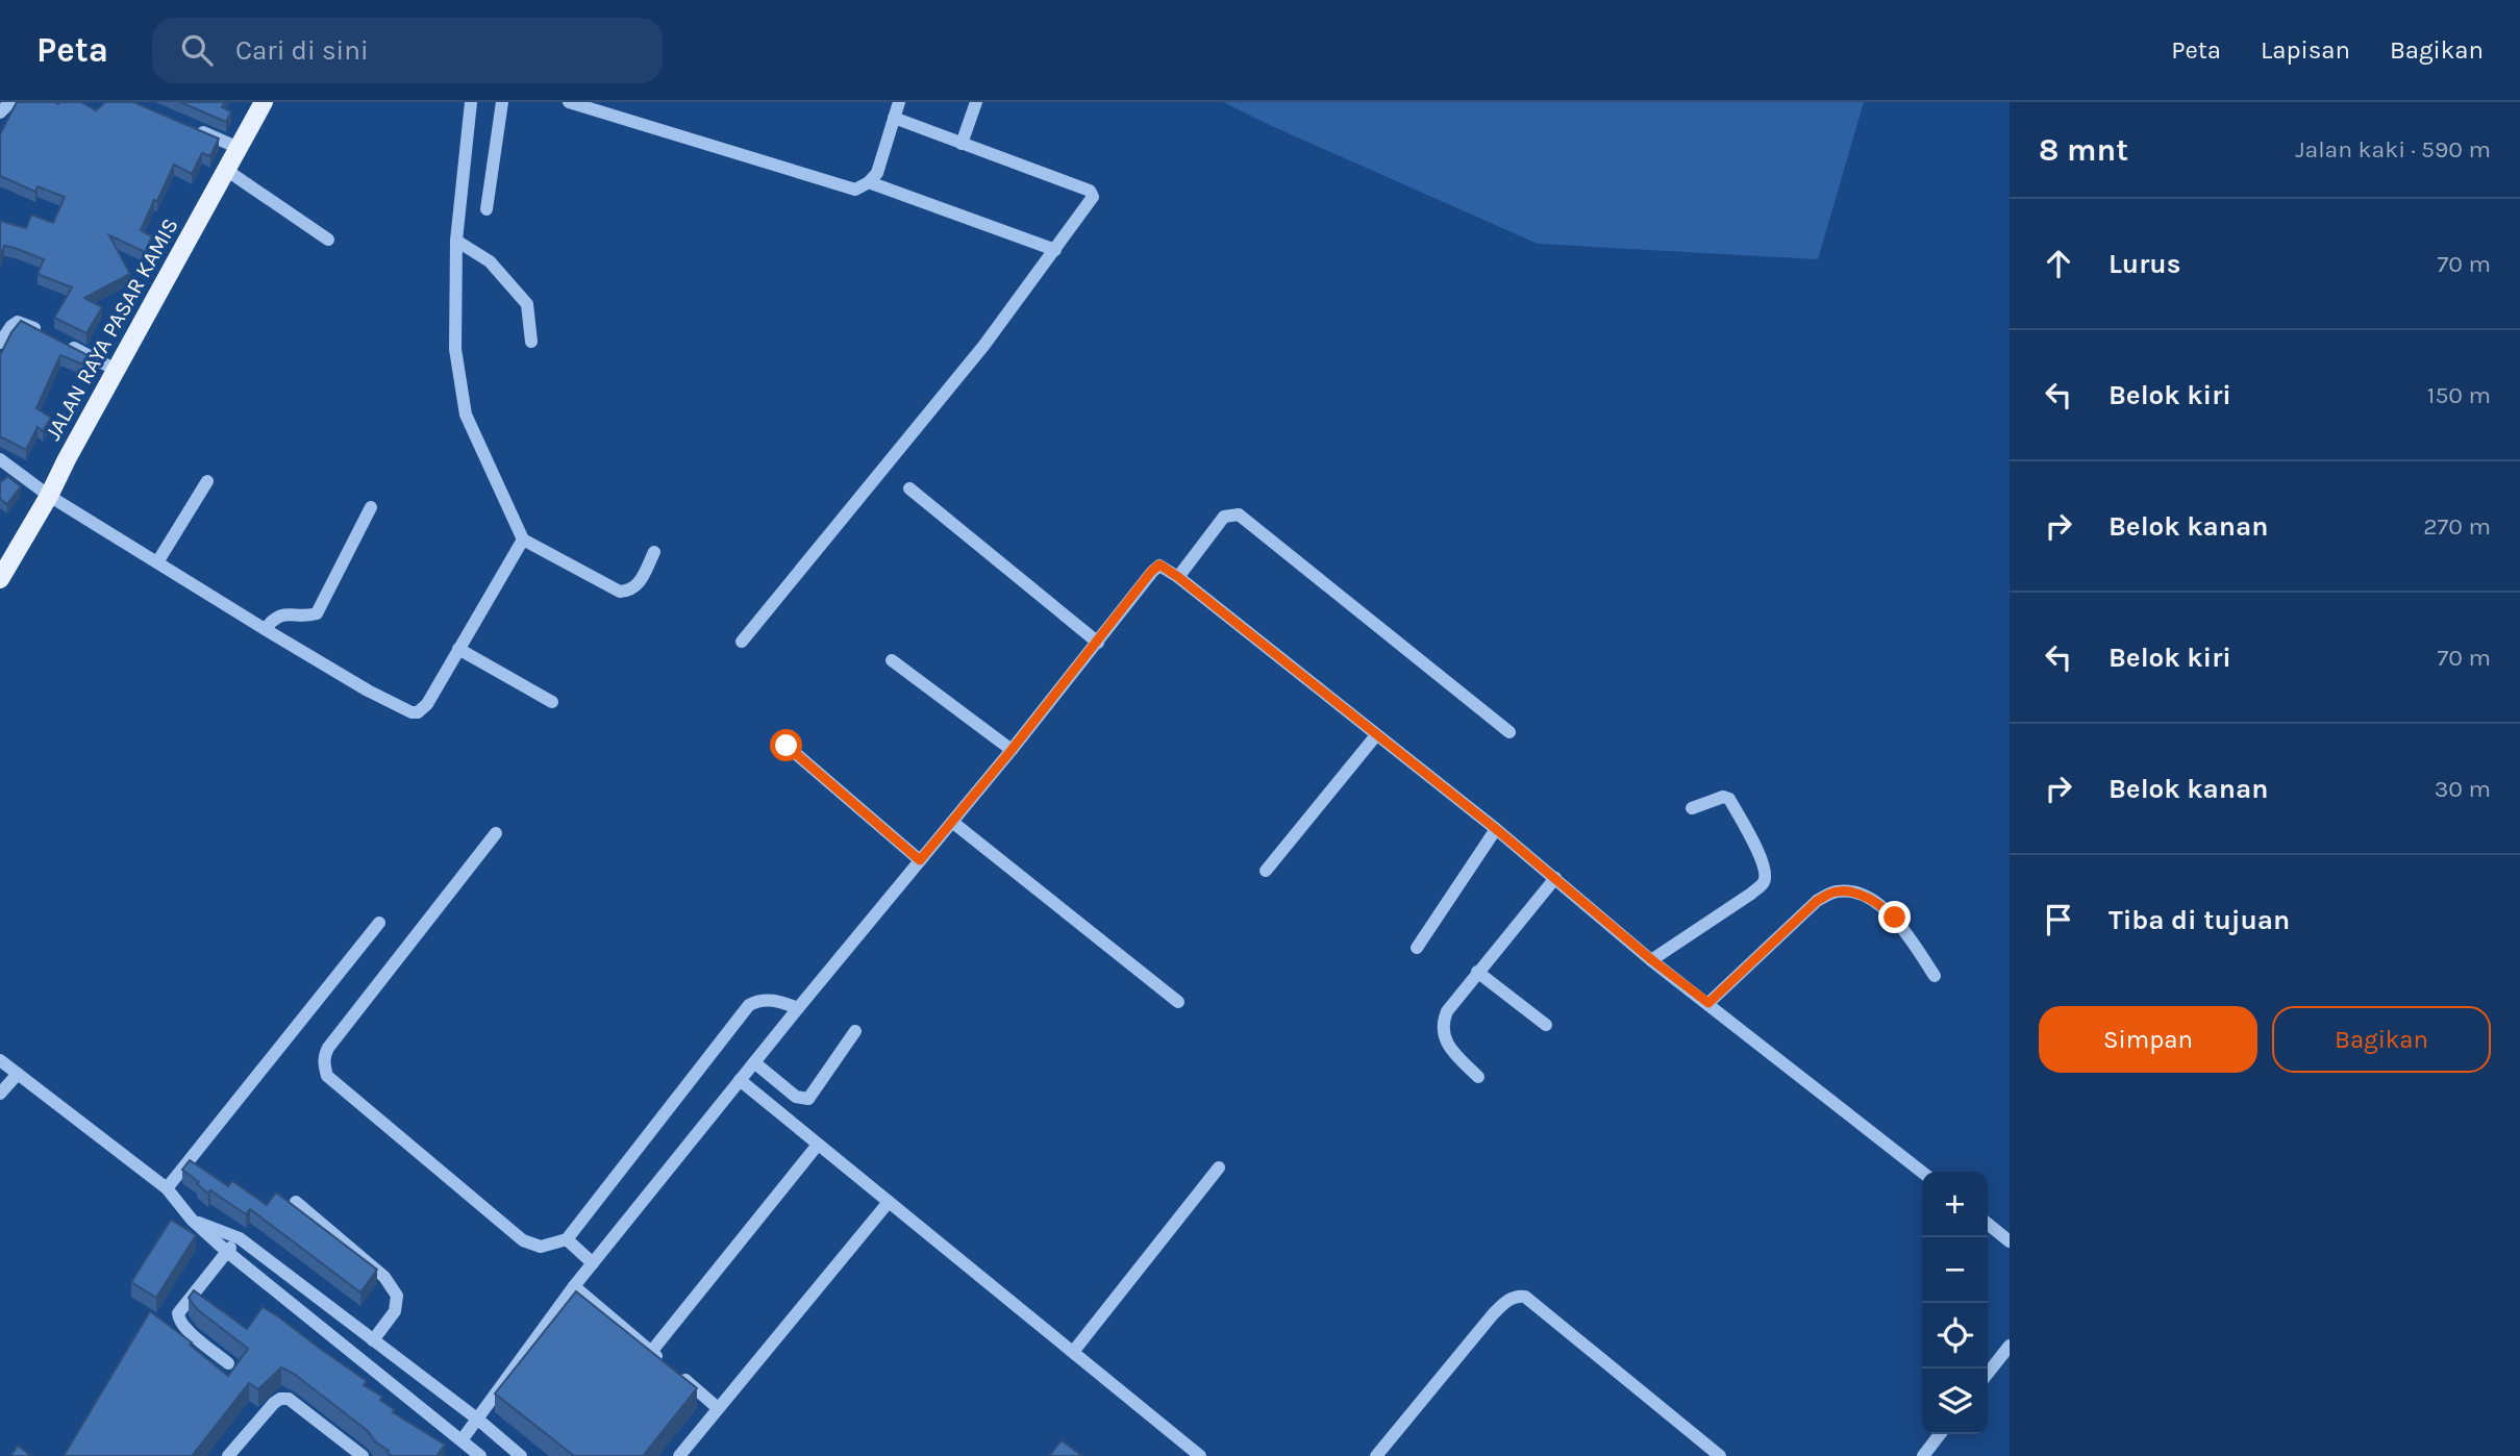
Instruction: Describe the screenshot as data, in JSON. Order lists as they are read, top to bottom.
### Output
{
  "streets": {
    "main road": ["JALAN RAYA PASAR KAMIS"]
  },
  "page": {
    "header": "Peta",
    "search": "Cari di sini",
    "nav": ["Peta", "Lapisan", "Bagikan"],
    "heading": ["8 mnt", "Jalan kaki · 590 m"],
    "list": [
      ["Lurus", "70 m"],
      ["Belok kiri", "150 m"],
      ["Belok kanan", "270 m"],
      ["Belok kiri", "70 m"],
      ["Belok kanan", "30 m"],
      "Tiba di tujuan"
    ],
    "buttons": ["Simpan", "Bagikan"],
    "map_buttons": ["+", "−"]
  }
}
